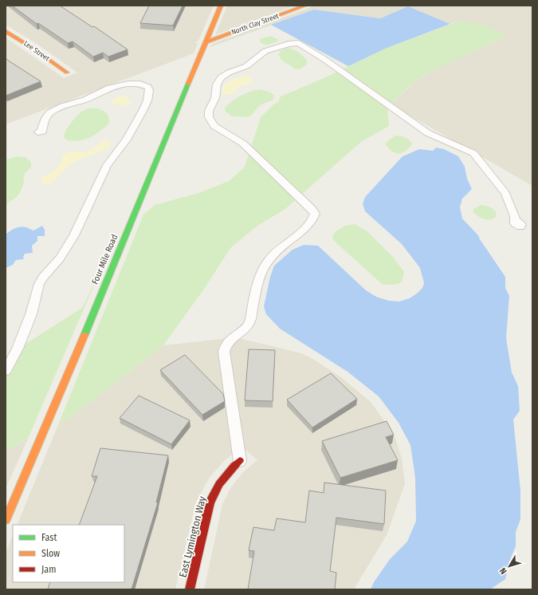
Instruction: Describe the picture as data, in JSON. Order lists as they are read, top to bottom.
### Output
{
  "streets": {
    "main road": [
      "North Clay Street",
      "Lee Street",
      "Four Mile Road",
      "East Lymington Way"
    ]
  },
  "crossings": [
    ["North Clay Street", "Four Mile Road"]
  ],
  "legend": ["Fast", "Slow", "Jam"],
  "north": "bottom left"
}
